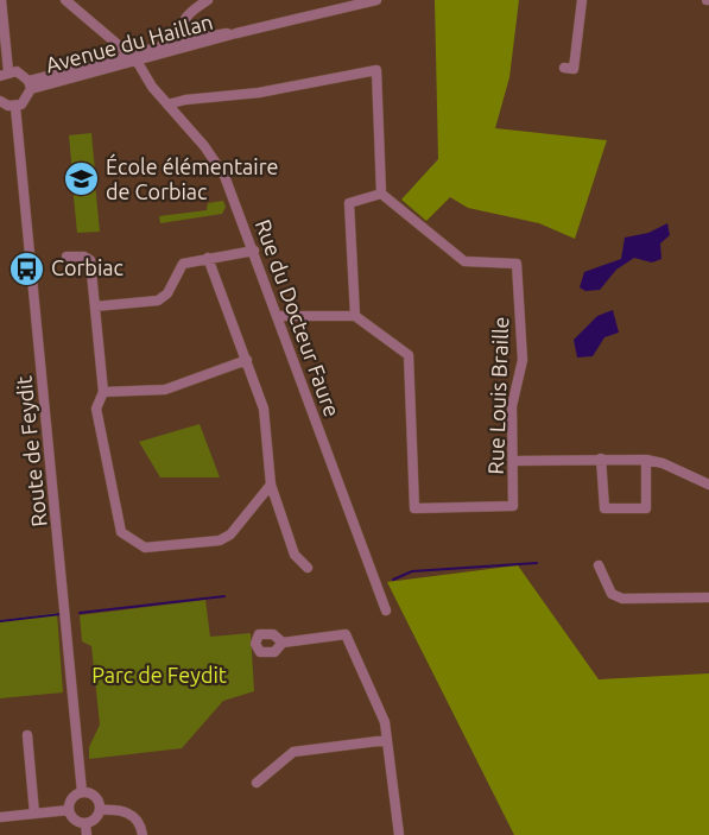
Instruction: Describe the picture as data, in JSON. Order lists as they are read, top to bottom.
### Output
{
  "streets": {
    "street": [
      "Avenue du Haillan",
      "Rue du Docteur Faure",
      "Rue Louis Braille",
      "Route de Feydit"
    ]
  },
  "crossings": [
    ["Avenue du Haillan", "Rue du Docteur Faure"]
  ],
  "parks": ["Parc de Feydit"],
  "places": {
    "school or university": ["École élémentaire de Corbiac"],
    "bus stop": ["Corbiac"]
  }
}
